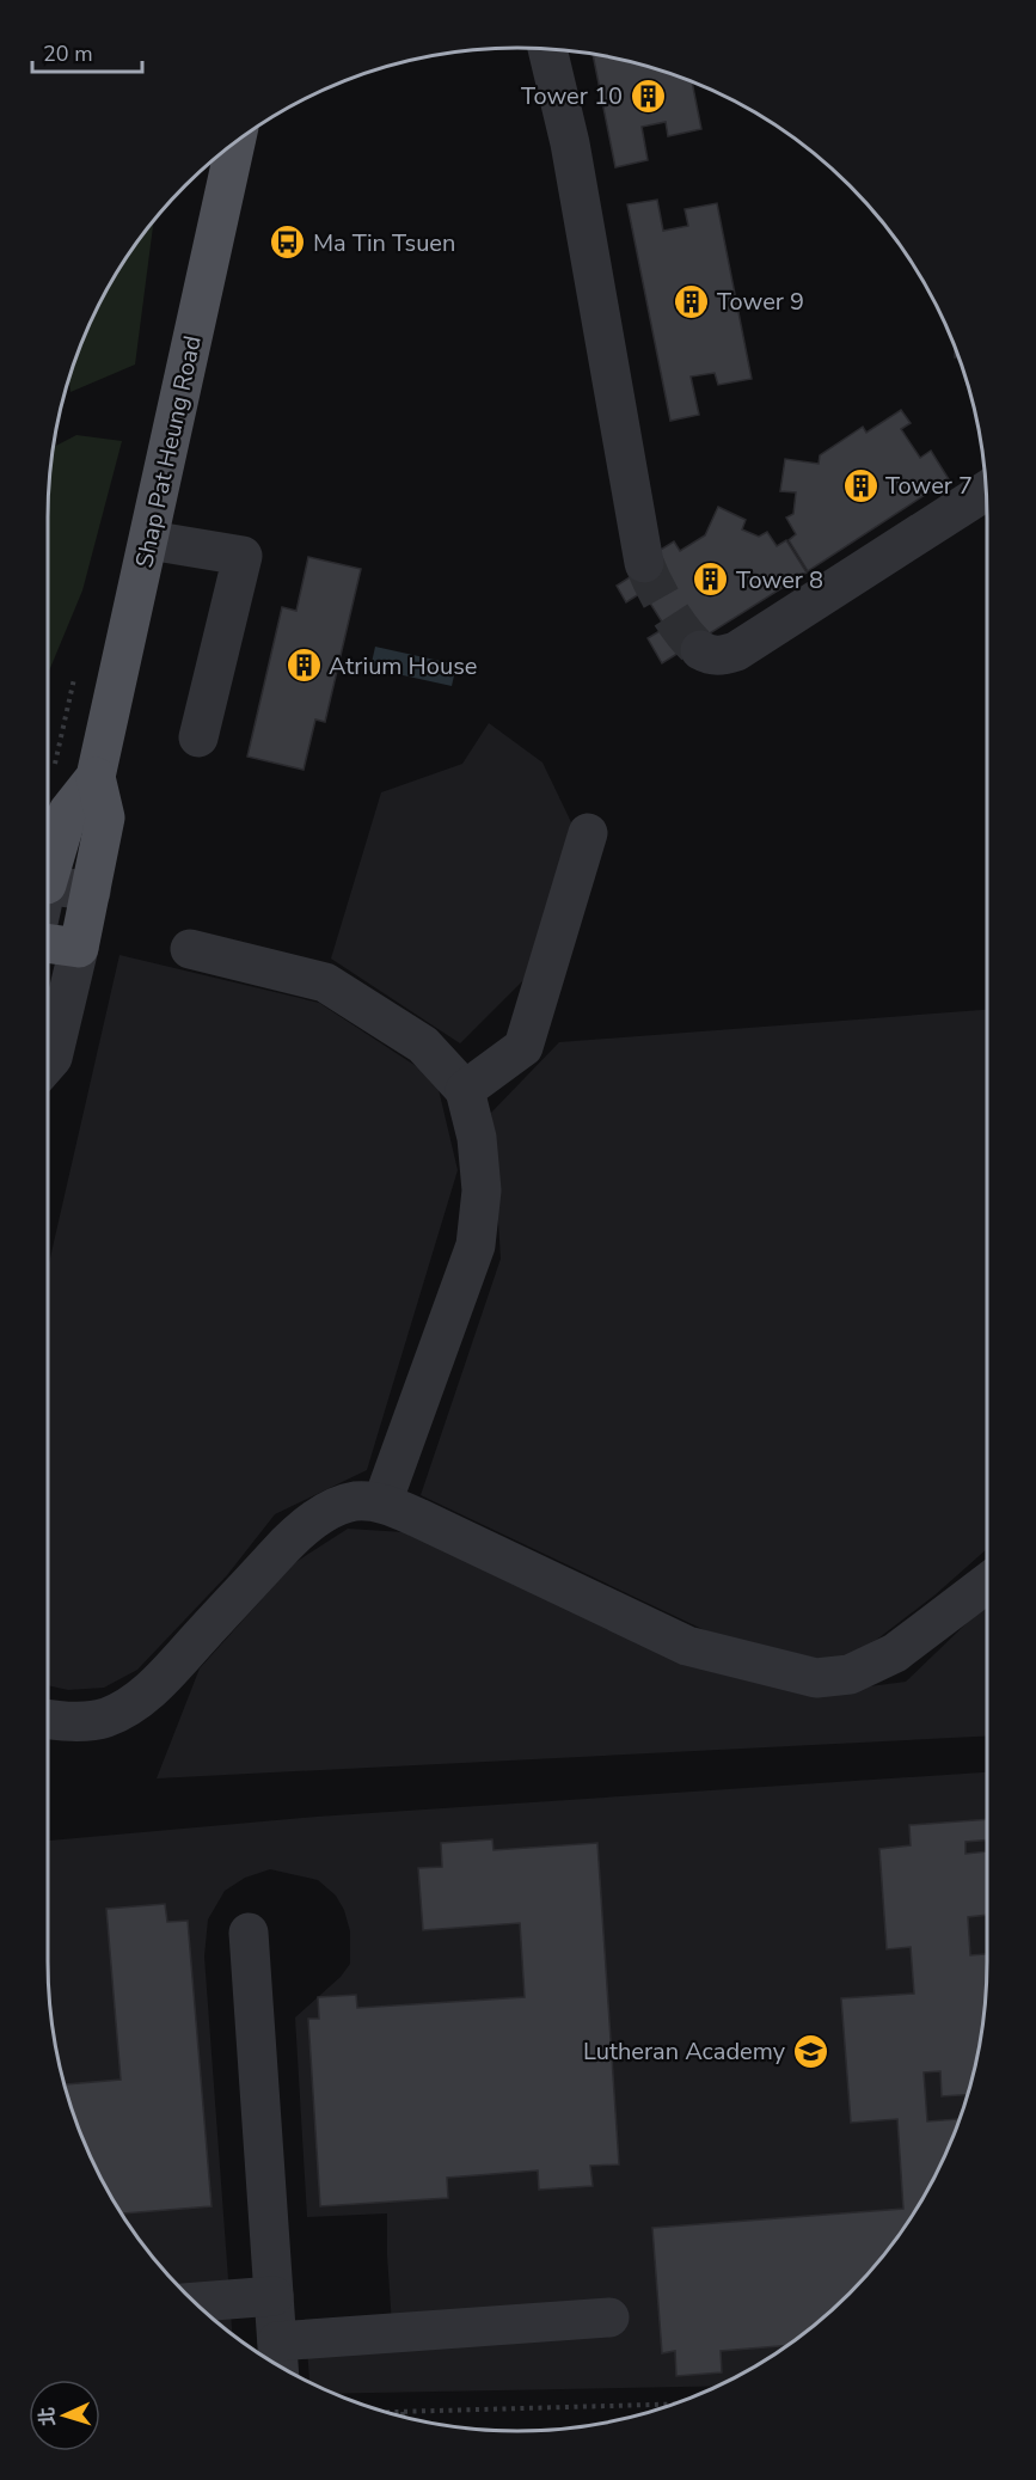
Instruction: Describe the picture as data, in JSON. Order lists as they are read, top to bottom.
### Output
{
  "streets": {
    "main road": ["Shap Pat Heung Road"]
  },
  "places": {
    "building": [
      "Tower 10",
      "Tower 9",
      "Tower 7",
      "Tower 8",
      "Atrium House"
    ],
    "bus stop": ["Ma Tin Tsuen"],
    "school or university": ["Lutheran Academy"]
  },
  "scale_bar": "20 m",
  "north": "left"
}
